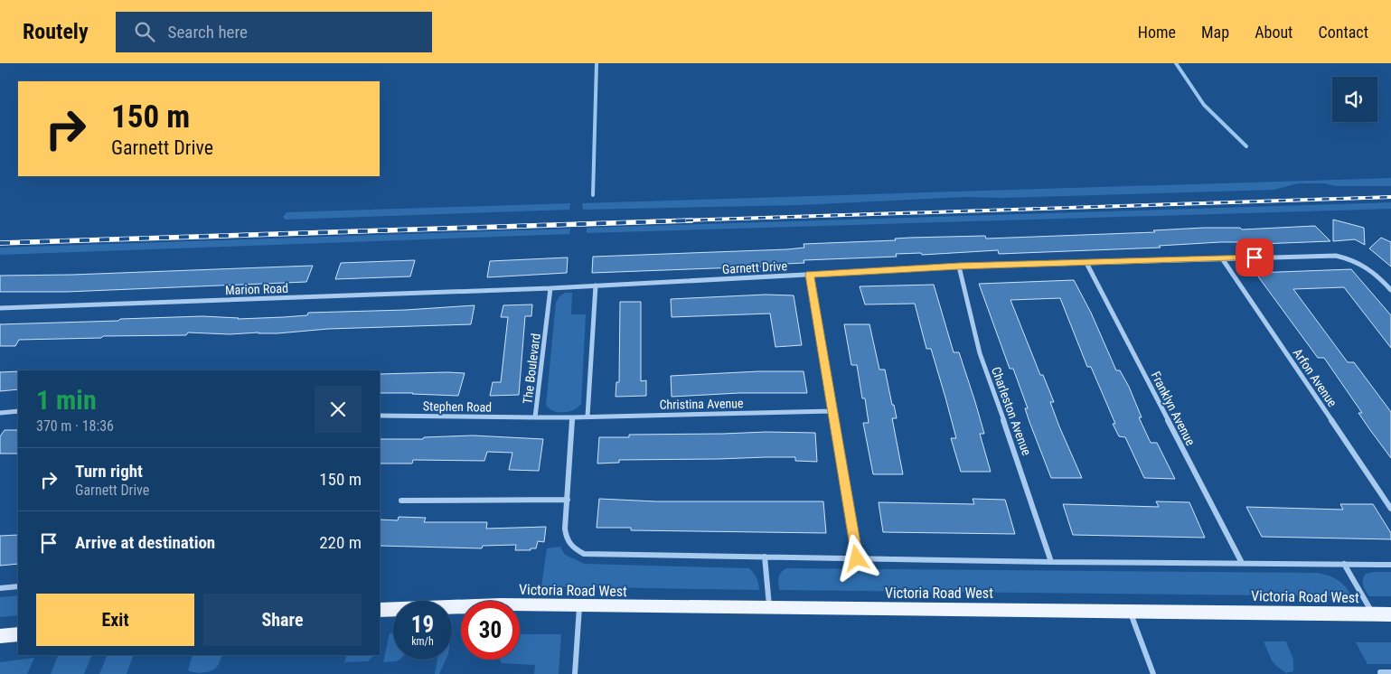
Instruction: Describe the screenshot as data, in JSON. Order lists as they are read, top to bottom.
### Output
{
  "streets": {
    "main road": ["Victoria Road West"],
    "street": [
      "Garnett Drive",
      "Marion Road",
      "The Boulevard",
      "Arfon Avenue",
      "Christina Avenue",
      "Stephen Road",
      "Franklyn Avenue",
      "Charleston Avenue"
    ]
  },
  "crossings": [
    ["Garnett Drive", "Marion Road"],
    ["Garnett Drive", "The Boulevard"],
    ["Garnett Drive", "Arfon Avenue"],
    ["Garnett Drive", "Franklyn Avenue"],
    ["Garnett Drive", "Charleston Avenue"],
    ["The Boulevard", "Christina Avenue"],
    ["The Boulevard", "Stephen Road"]
  ],
  "page": {
    "header": "Routely",
    "search": "Search here",
    "nav": [
      "Home",
      "Map",
      "About",
      "Contact"
    ],
    "turn": ["150 m", "Garnett Drive"],
    "heading": ["1 min", "370 m · 18:36"],
    "list": [
      {
        "name": "Turn right",
        "note": "Garnett Drive",
        "value": "150 m"
      },
      {
        "name": "Arrive at destination",
        "value": "220 m"
      }
    ],
    "buttons": ["Exit", "Share"],
    "speed": "19 km/h",
    "limit": "30"
  }
}
